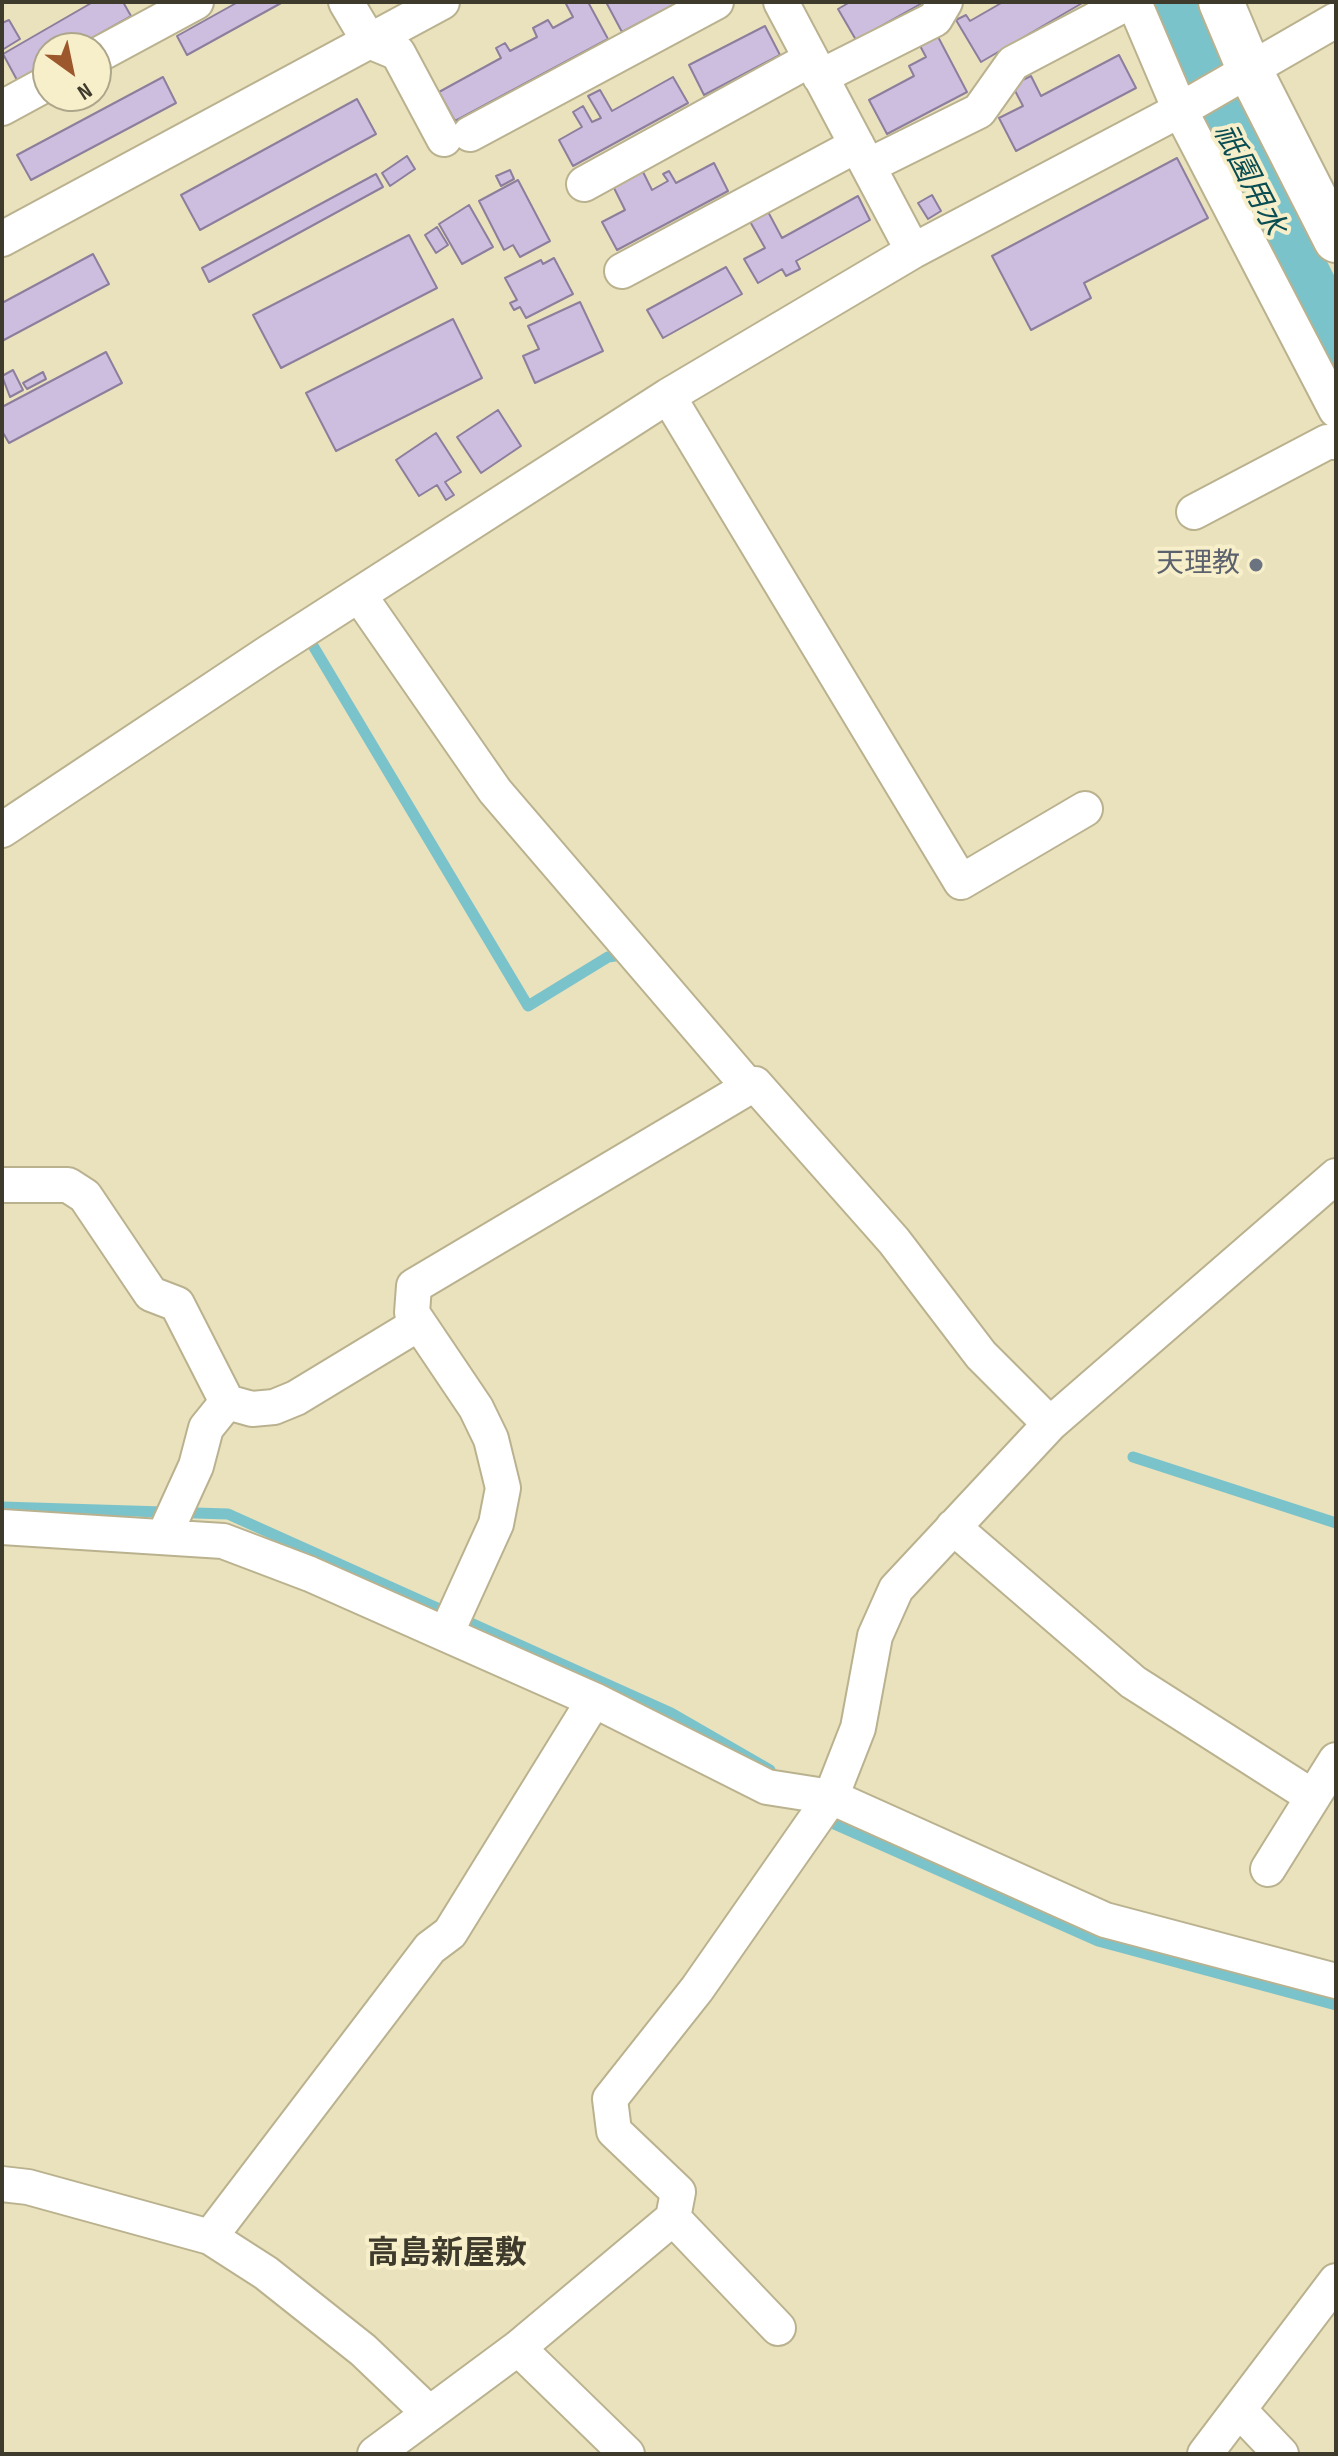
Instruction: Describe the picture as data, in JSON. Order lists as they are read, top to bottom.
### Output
{
  "districts": ["高島新屋敷"],
  "water": ["祇園用水"],
  "places": ["天理教"],
  "north": "bottom right"
}
